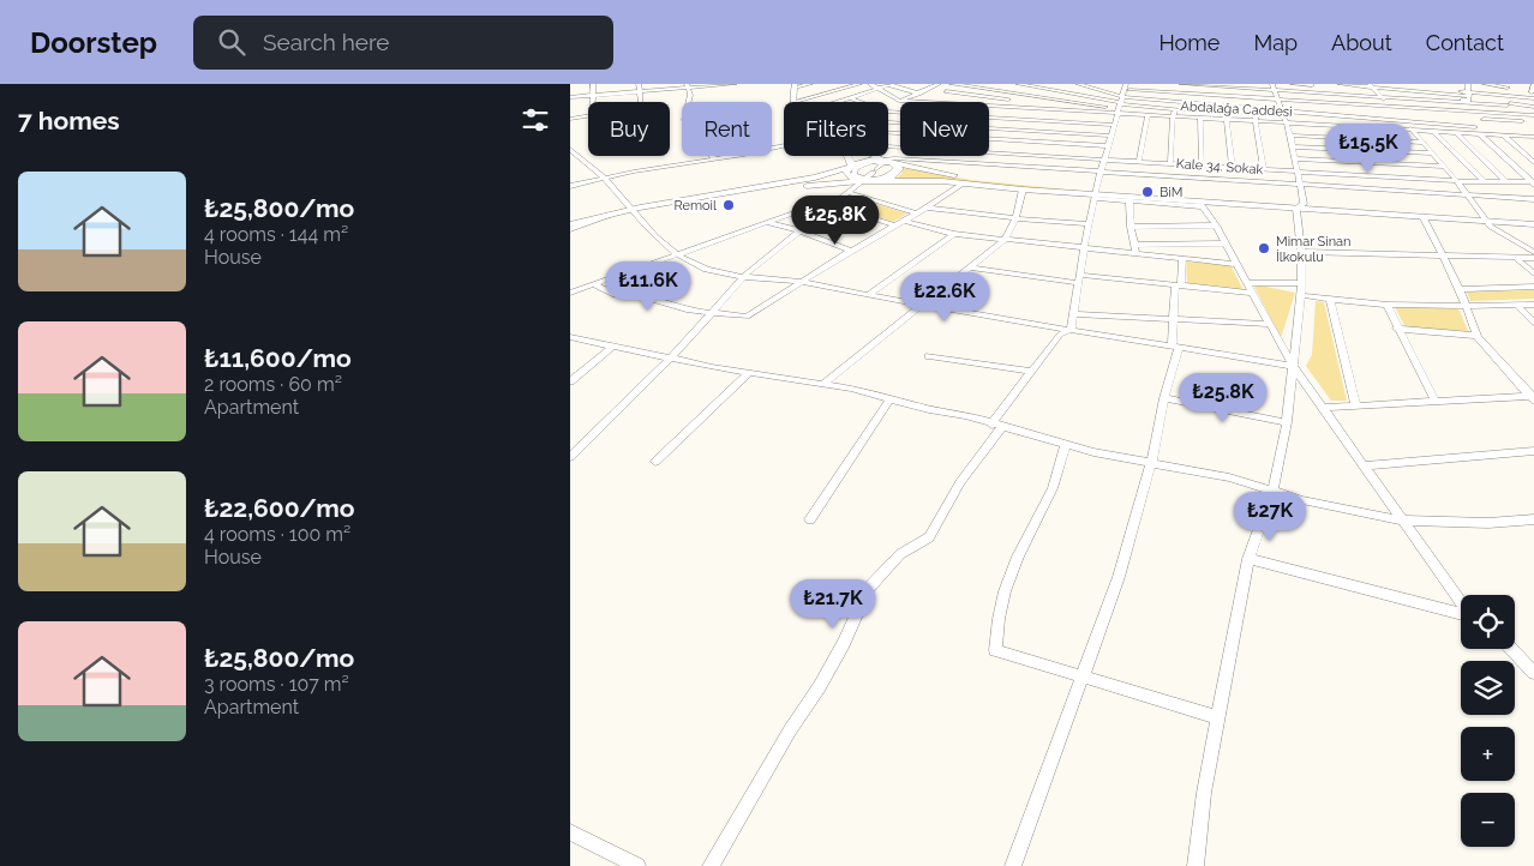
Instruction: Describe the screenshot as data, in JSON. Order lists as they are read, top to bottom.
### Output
{
  "streets": {
    "street": ["Abdalağa Caddesi", "Kale 34. Sokak"]
  },
  "places": ["BiM", "Remoil", "Mimar Sinan İlkokulu"],
  "page": {
    "header": "Doorstep",
    "search": "Search here",
    "nav": [
      "Home",
      "Map",
      "About",
      "Contact"
    ],
    "heading": "7 homes",
    "chip": [
      "Buy",
      "Rent",
      "Filters",
      "New"
    ],
    "price": [
      "₺15.5K",
      "₺25.8K",
      "₺11.6K",
      "₺22.6K",
      "₺25.8K",
      "₺27K",
      "₺21.7K"
    ],
    "list": [
      {
        "name": "₺25,800/mo",
        "note": "4 rooms · 144 m² · House"
      },
      {
        "name": "₺11,600/mo",
        "note": "2 rooms · 60 m² · Apartment"
      },
      {
        "name": "₺22,600/mo",
        "note": "4 rooms · 100 m² · House"
      },
      {
        "name": "₺25,800/mo",
        "note": "3 rooms · 107 m² · Apartment"
      }
    ],
    "map_buttons": ["+", "−"]
  }
}
